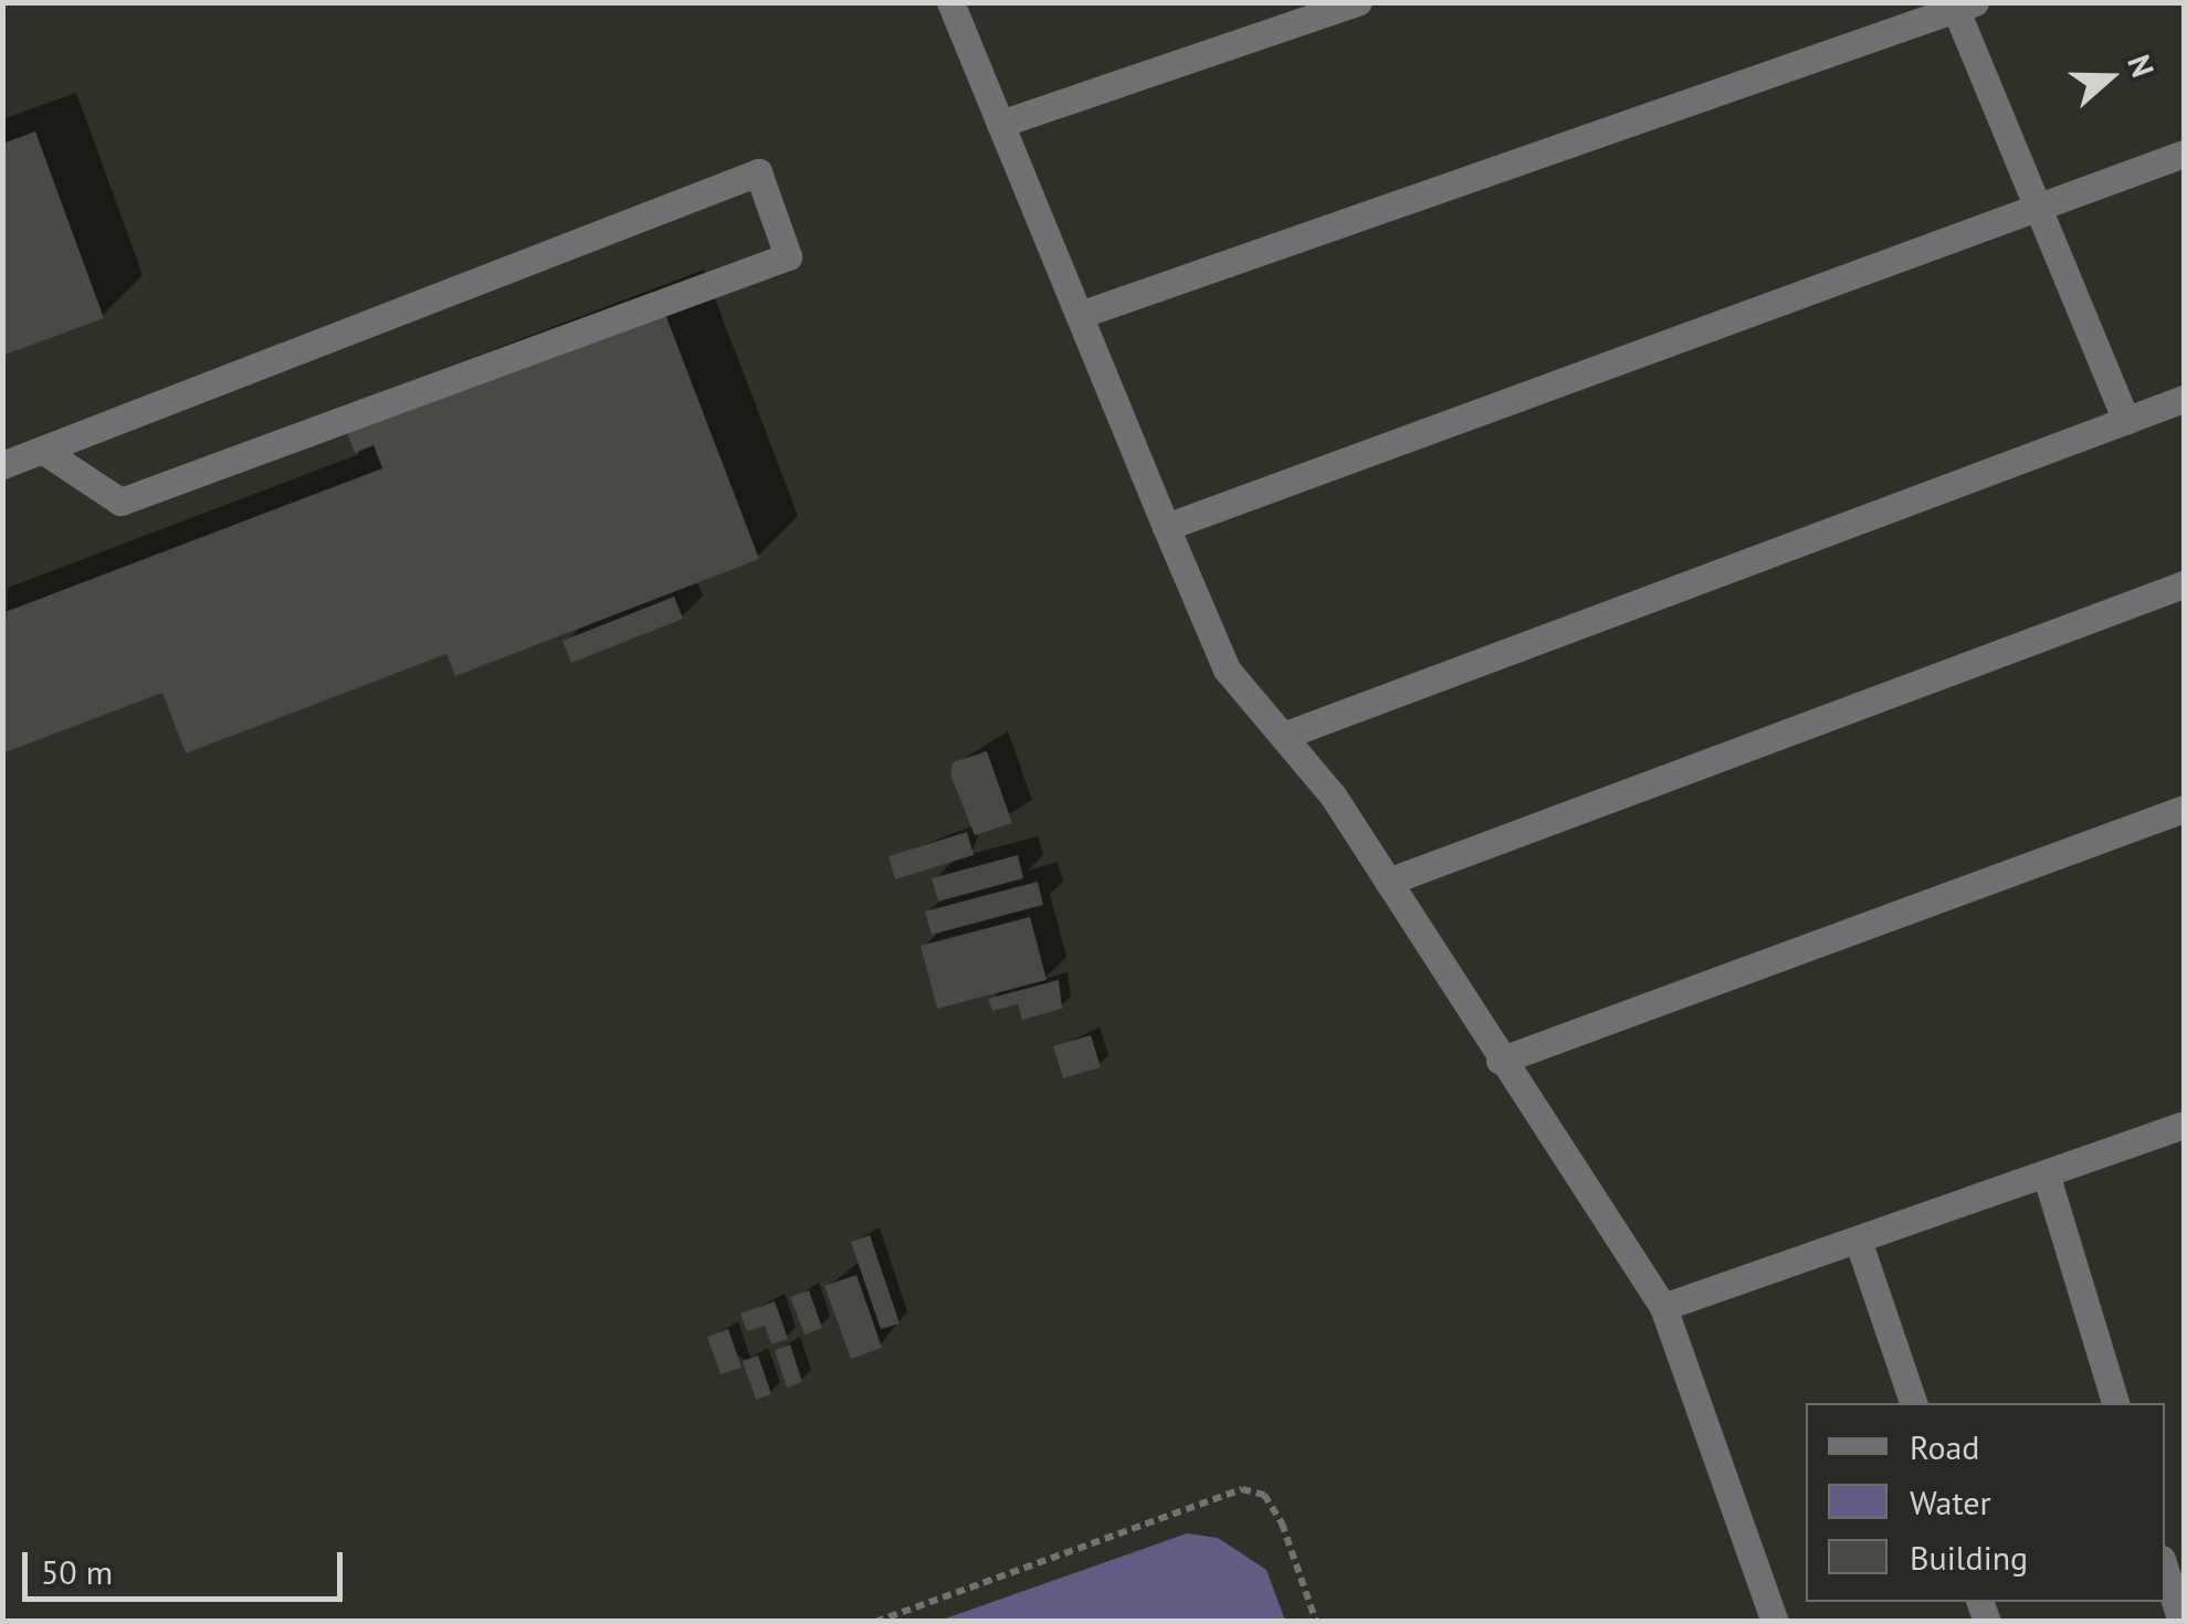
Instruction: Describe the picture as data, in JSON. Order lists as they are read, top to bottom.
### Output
{
  "legend": ["Road", "Water", "Building"],
  "scale_bar": "50 m",
  "north": "right"
}
